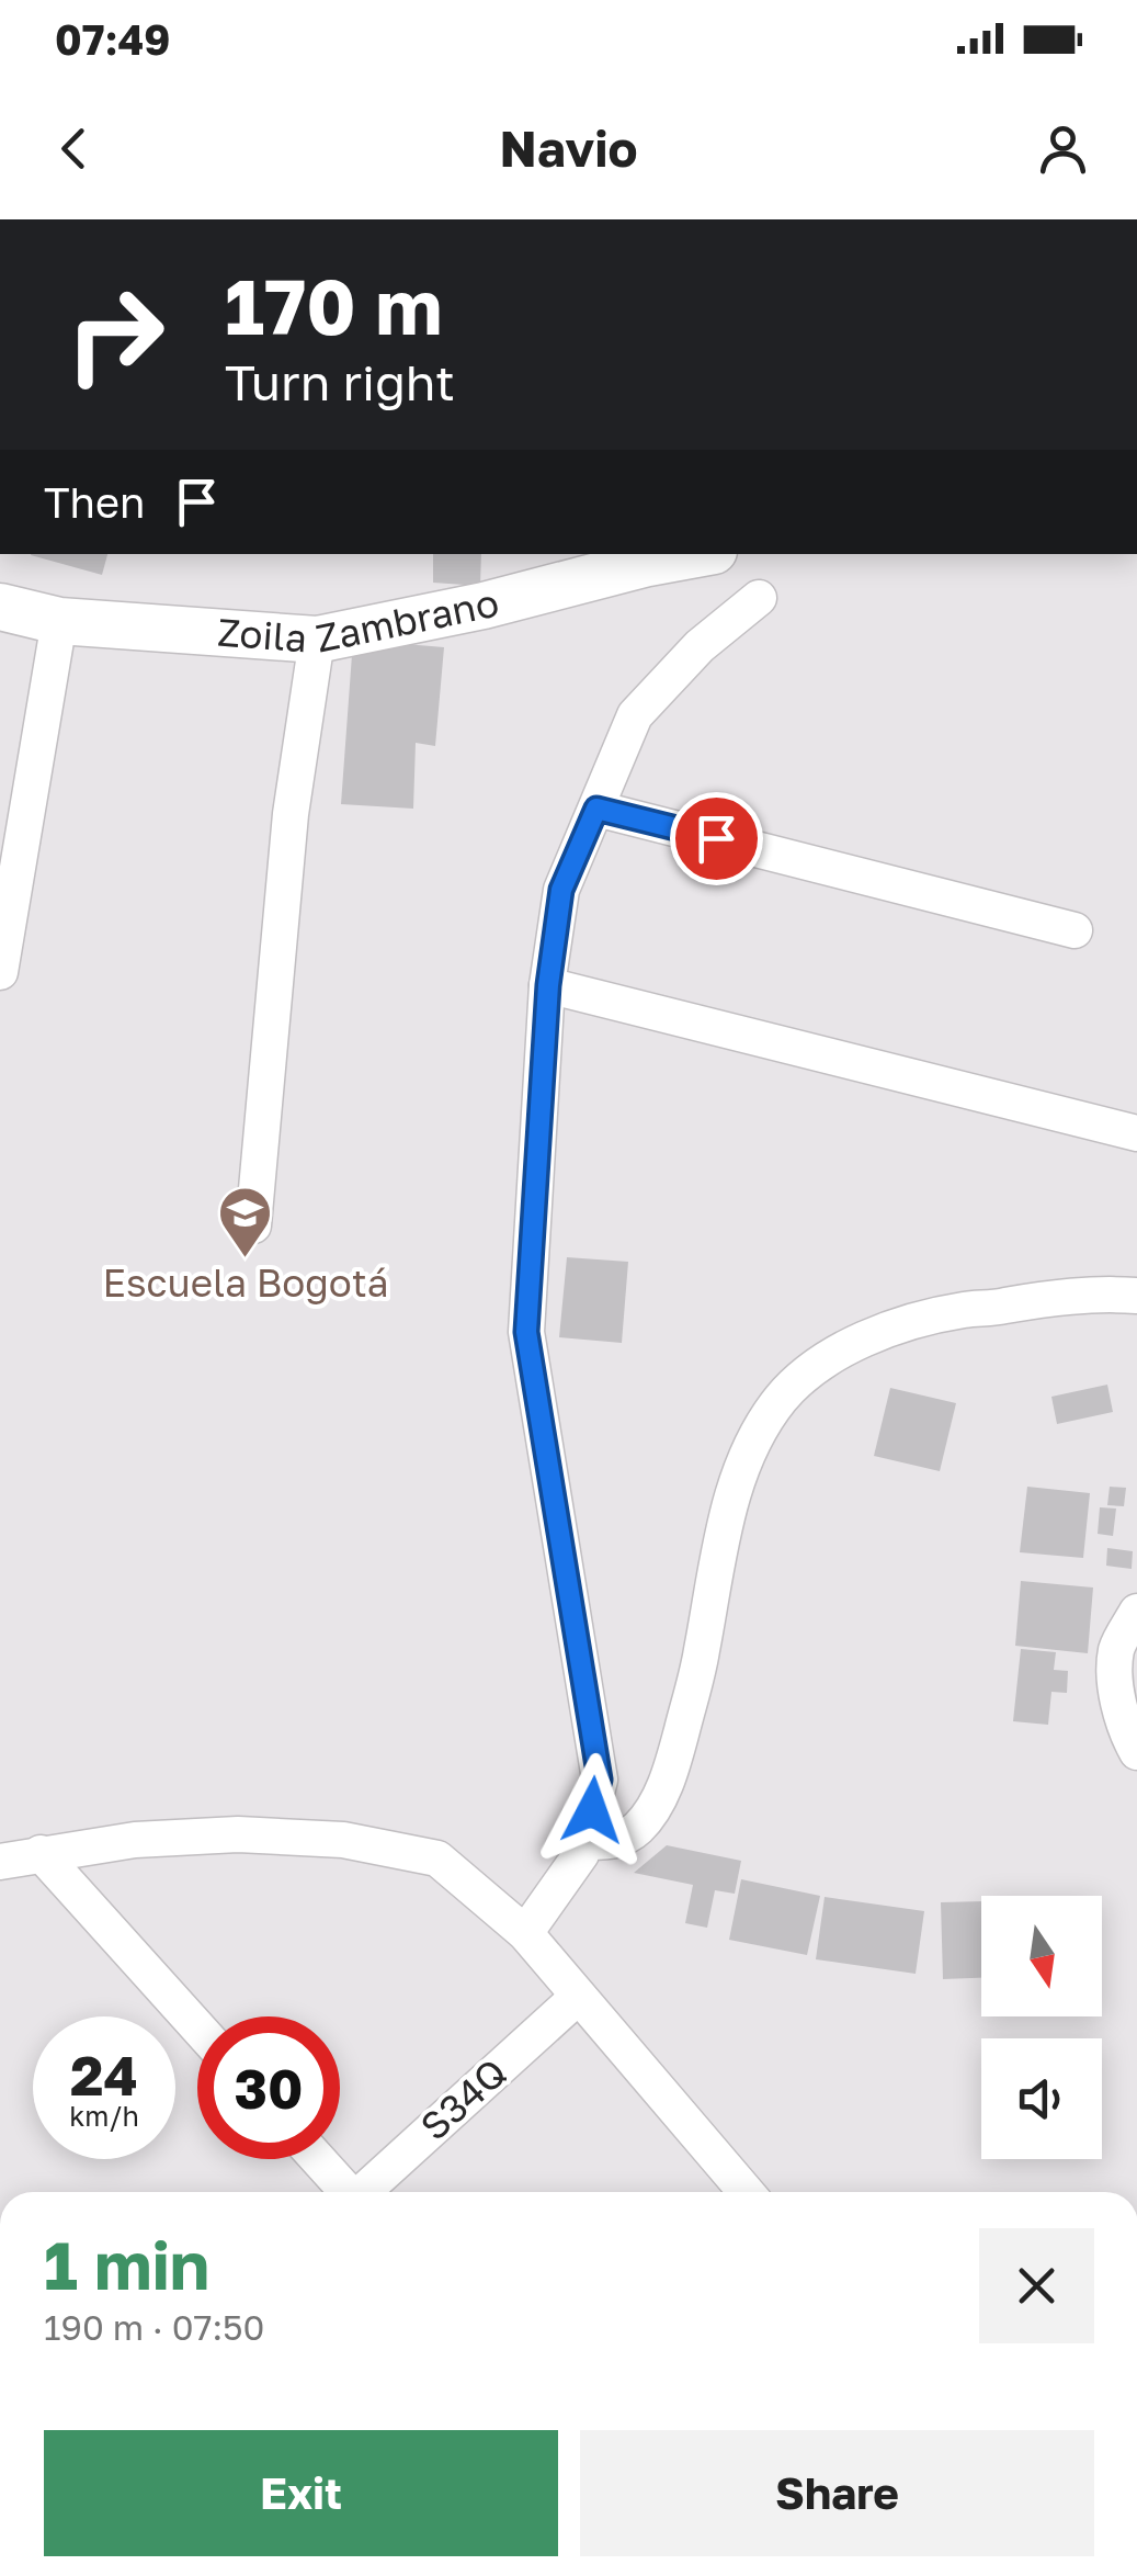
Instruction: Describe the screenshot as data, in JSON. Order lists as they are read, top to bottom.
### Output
{
  "streets": {
    "street": ["Zoila Zambrano", "S34Q"]
  },
  "places": {
    "school or university": ["Escuela Bogotá"]
  },
  "north": "bottom",
  "page": {
    "status": "07:49",
    "header": "Navio",
    "turn": ["170 m", "Turn right"],
    "then": "Then",
    "speed": "24 km/h",
    "limit": "30",
    "heading": ["1 min", "190 m · 07:50"],
    "buttons": ["Exit", "Share"]
  }
}
